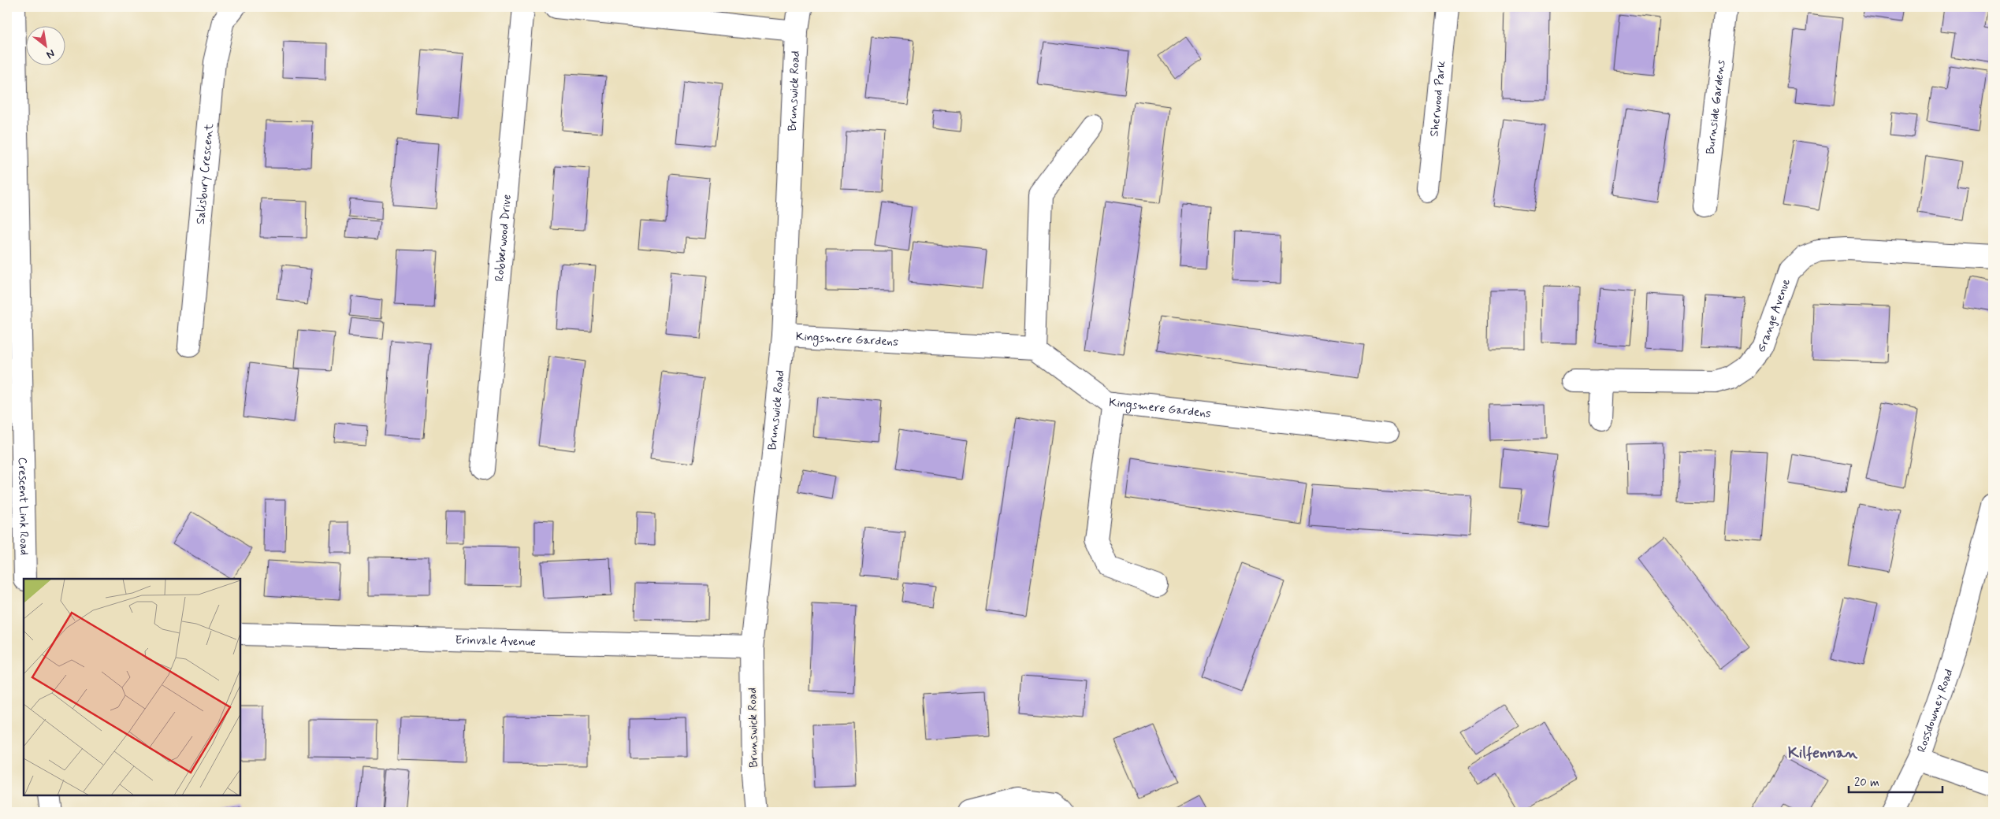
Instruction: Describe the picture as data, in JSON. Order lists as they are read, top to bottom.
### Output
{
  "streets": {
    "main road": [
      "Brunswick Road",
      "Sherwood Park",
      "Burnside Gardens",
      "Salisbury Crescent",
      "Robberwood Drive",
      "Grange Avenue",
      "Kingsmere Gardens",
      "Crescent Link Road",
      "Erinvale Avenue",
      "Rossdowney Road"
    ]
  },
  "crossings": [
    ["Brunswick Road", "Kingsmere Gardens"],
    ["Brunswick Road", "Erinvale Avenue"]
  ],
  "districts": ["Kilfennan"],
  "scale_bar": "20 m",
  "north": "bottom right"
}
